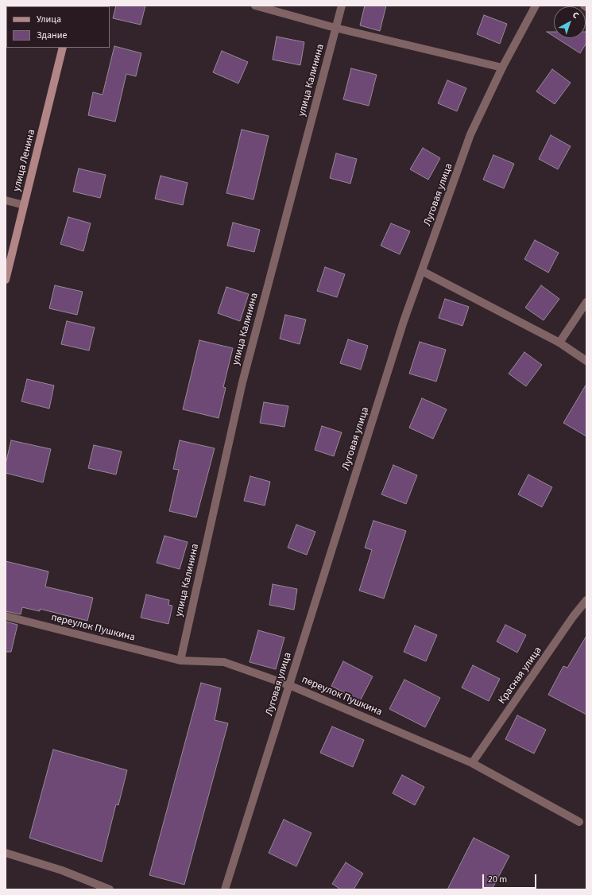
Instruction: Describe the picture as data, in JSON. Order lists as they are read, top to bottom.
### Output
{
  "streets": {
    "street": [
      "улица Калинина",
      "улица Ленина",
      "Луговая улица",
      "переулок Пушкина",
      "Красная улица"
    ]
  },
  "crossings": [
    ["улица Калинина", "переулок Пушкина"],
    ["Луговая улица", "переулок Пушкина"],
    ["переулок Пушкина", "Красная улица"]
  ],
  "legend": ["Улица", "Здание"],
  "scale_bar": "20 m",
  "north": "top right"
}
